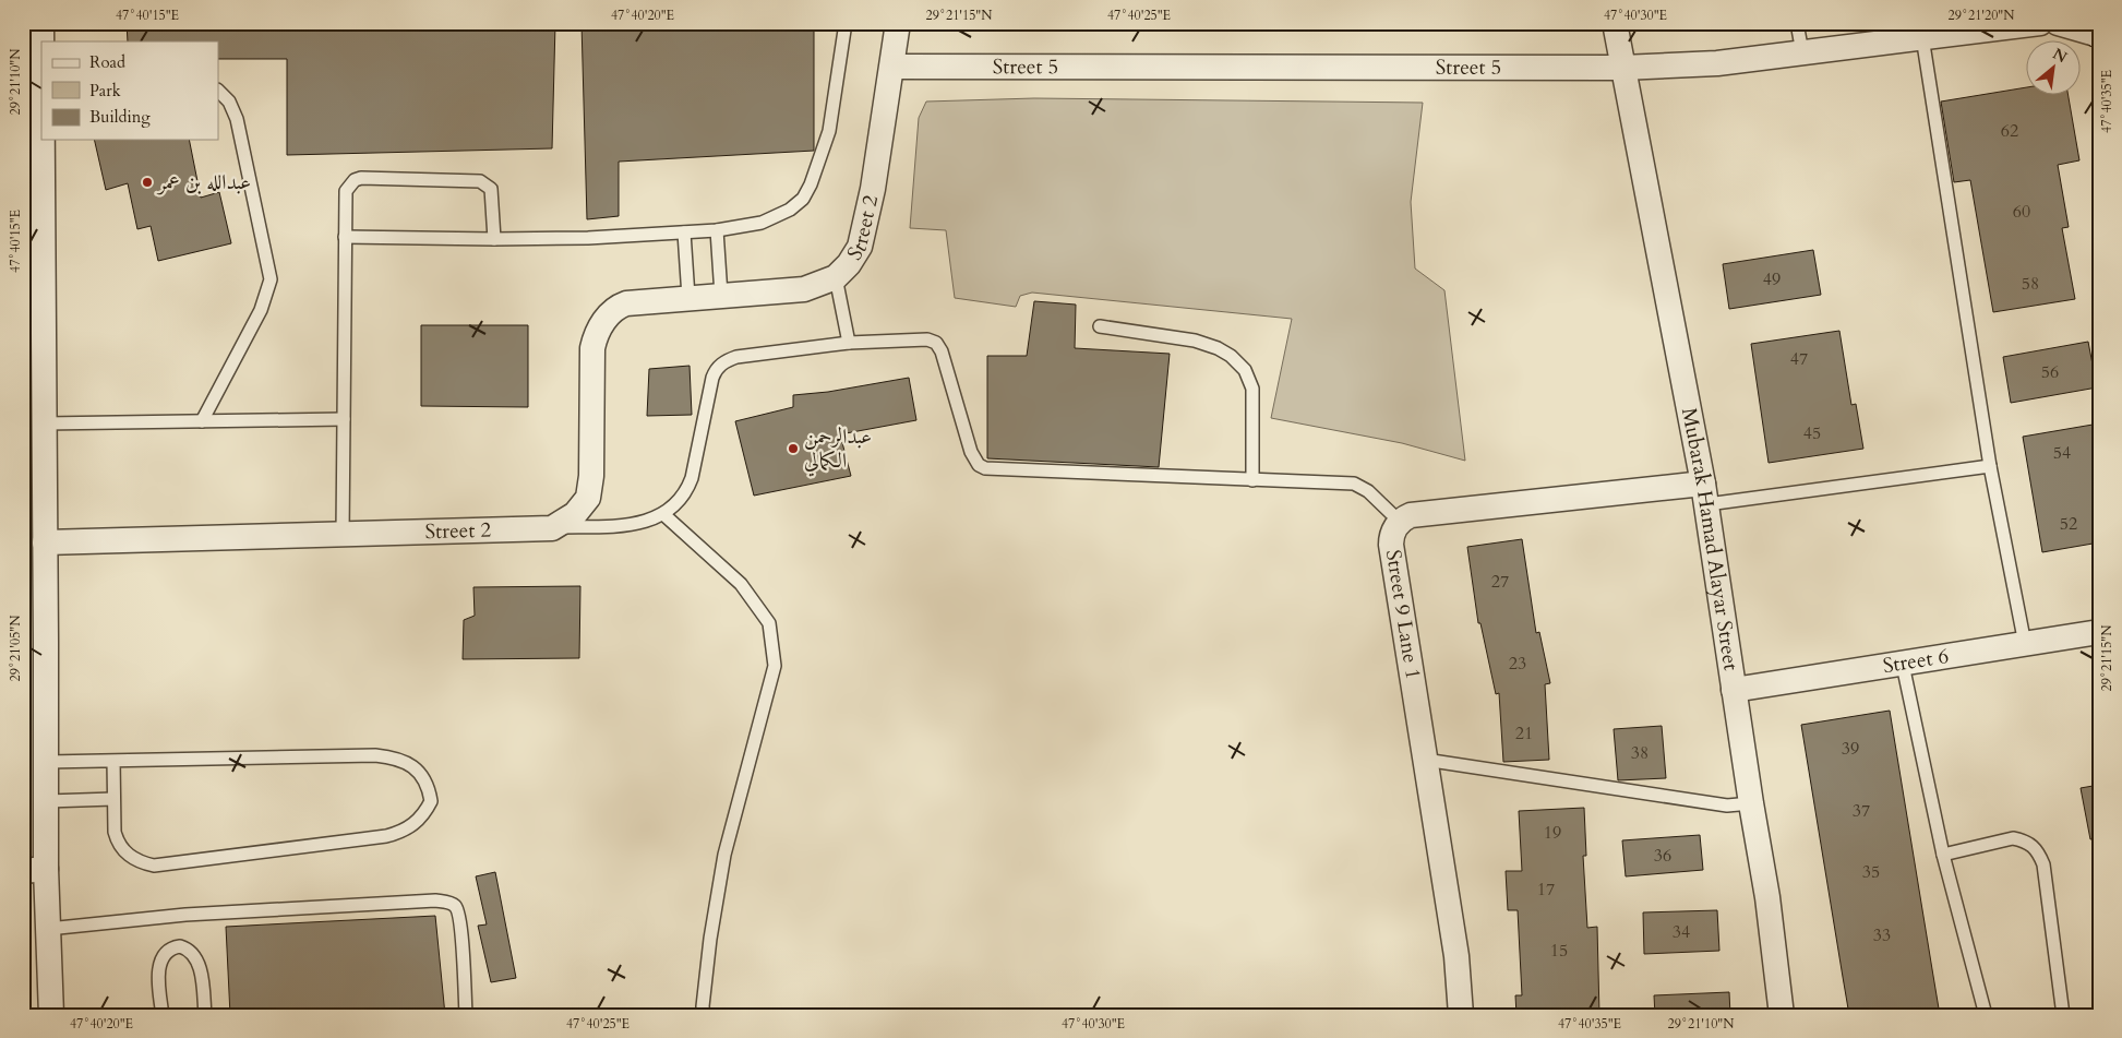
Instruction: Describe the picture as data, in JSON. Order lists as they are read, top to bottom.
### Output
{
  "streets": {
    "street": [
      "Street 5",
      "Street 2",
      "Mubarak Hamad Alayar Street",
      "Street 9 Lane 1",
      "Street 6"
    ]
  },
  "crossings": [
    ["Street 5", "Street 2"],
    ["Street 5", "Mubarak Hamad Alayar Street"],
    ["Mubarak Hamad Alayar Street", "Street 9 Lane 1"],
    ["Mubarak Hamad Alayar Street", "Street 6"]
  ],
  "places": ["عبدالله بن عمر", "عبدالرحمن الكمالي"],
  "house_numbers": [
    "62",
    "60",
    "49",
    "58",
    "47",
    "56",
    "45",
    "54",
    "52",
    "27",
    "23",
    "21",
    "39",
    "38",
    "37",
    "19",
    "36",
    "35",
    "17",
    "34",
    "33",
    "15"
  ],
  "legend": ["Road", "Park", "Building"],
  "north": "top right",
  "coordinates": [
    "47°40'15\"E",
    "47°40'20\"E",
    "29°21'15\"N",
    "47°40'25\"E",
    "47°40'30\"E",
    "29°21'20\"N",
    "29°21'10\"N",
    "47°40'35\"E",
    "29°21'05\"N"
  ]
}
